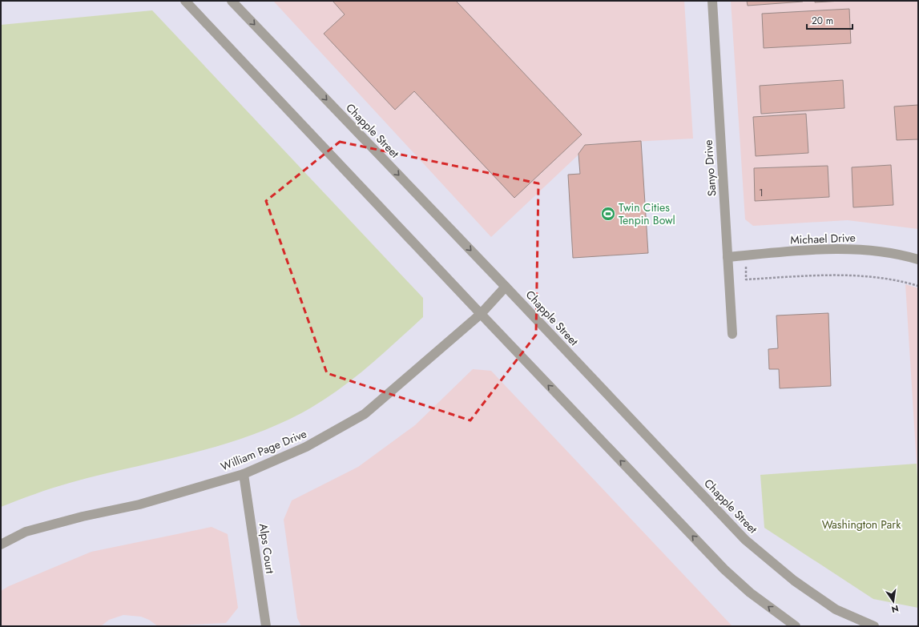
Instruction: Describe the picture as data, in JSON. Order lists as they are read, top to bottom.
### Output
{
  "streets": {
    "street": [
      "Chapple Street",
      "Sanyo Drive",
      "Michael Drive",
      "William Page Drive",
      "Alps Court"
    ]
  },
  "crossings": [
    ["Chapple Street", "William Page Drive"],
    ["Sanyo Drive", "Michael Drive"],
    ["William Page Drive", "Alps Court"]
  ],
  "parks": ["Washington Park"],
  "places": {
    "sports": ["Twin Cities Tenpin Bowl"]
  },
  "house_numbers": ["1"],
  "scale_bar": "20 m",
  "north": "bottom"
}
